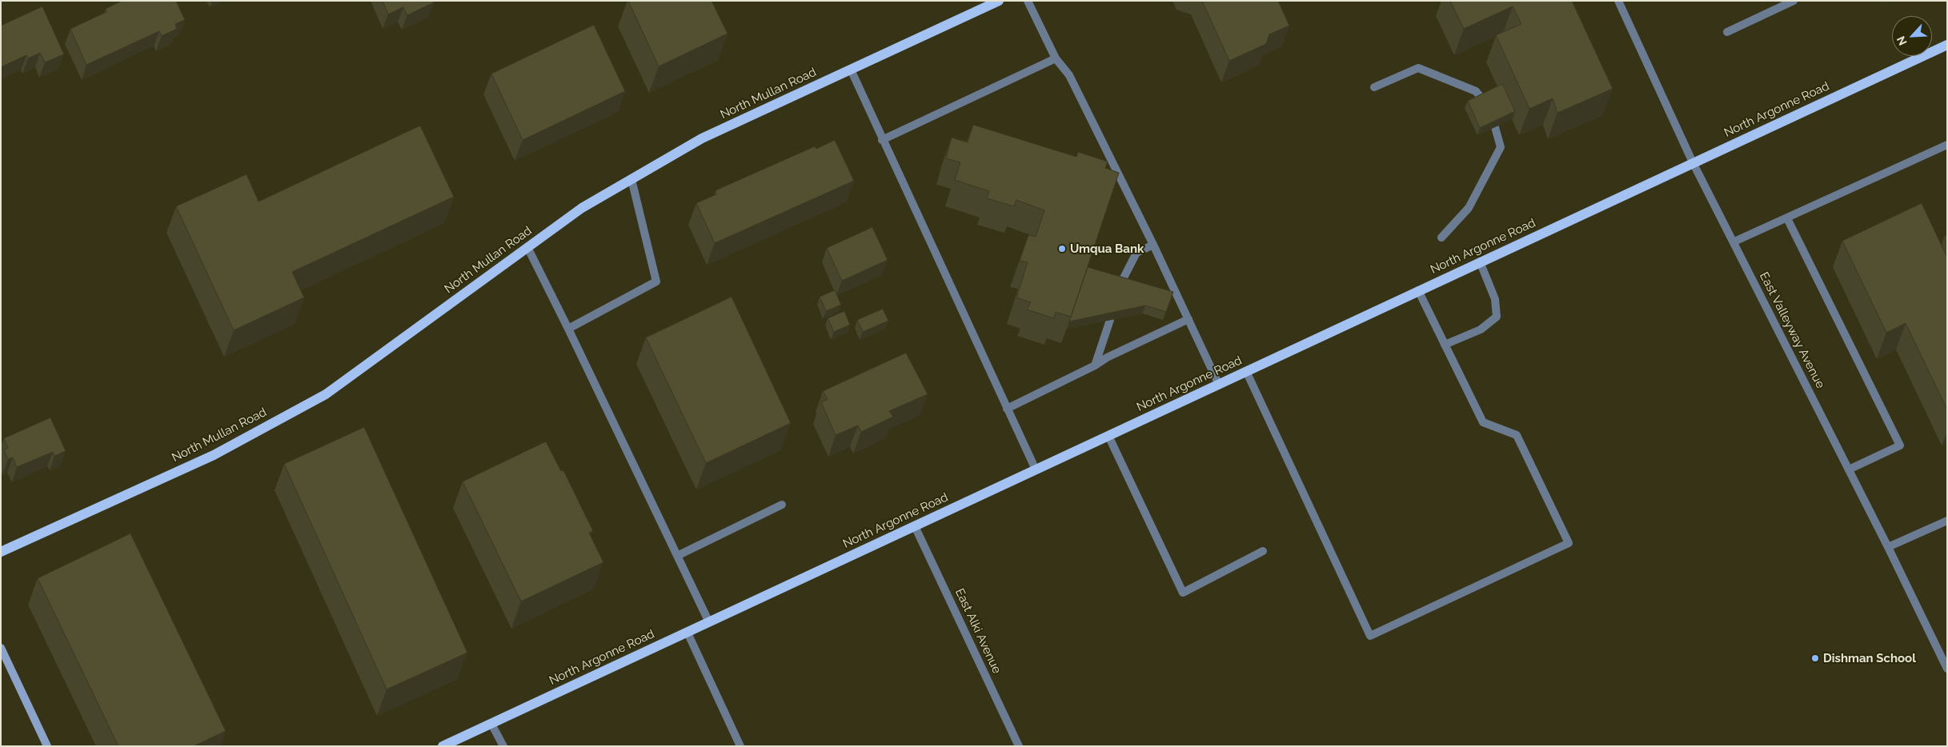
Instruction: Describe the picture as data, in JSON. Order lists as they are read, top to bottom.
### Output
{
  "streets": {
    "main road": ["North Mullan Road", "North Argonne Road"],
    "street": ["East Valleyway Avenue", "East Alki Avenue"]
  },
  "crossings": [
    ["North Argonne Road", "East Valleyway Avenue"],
    ["North Argonne Road", "East Alki Avenue"]
  ],
  "places": ["Umqua Bank", "Dishman School"],
  "north": "bottom left"
}
